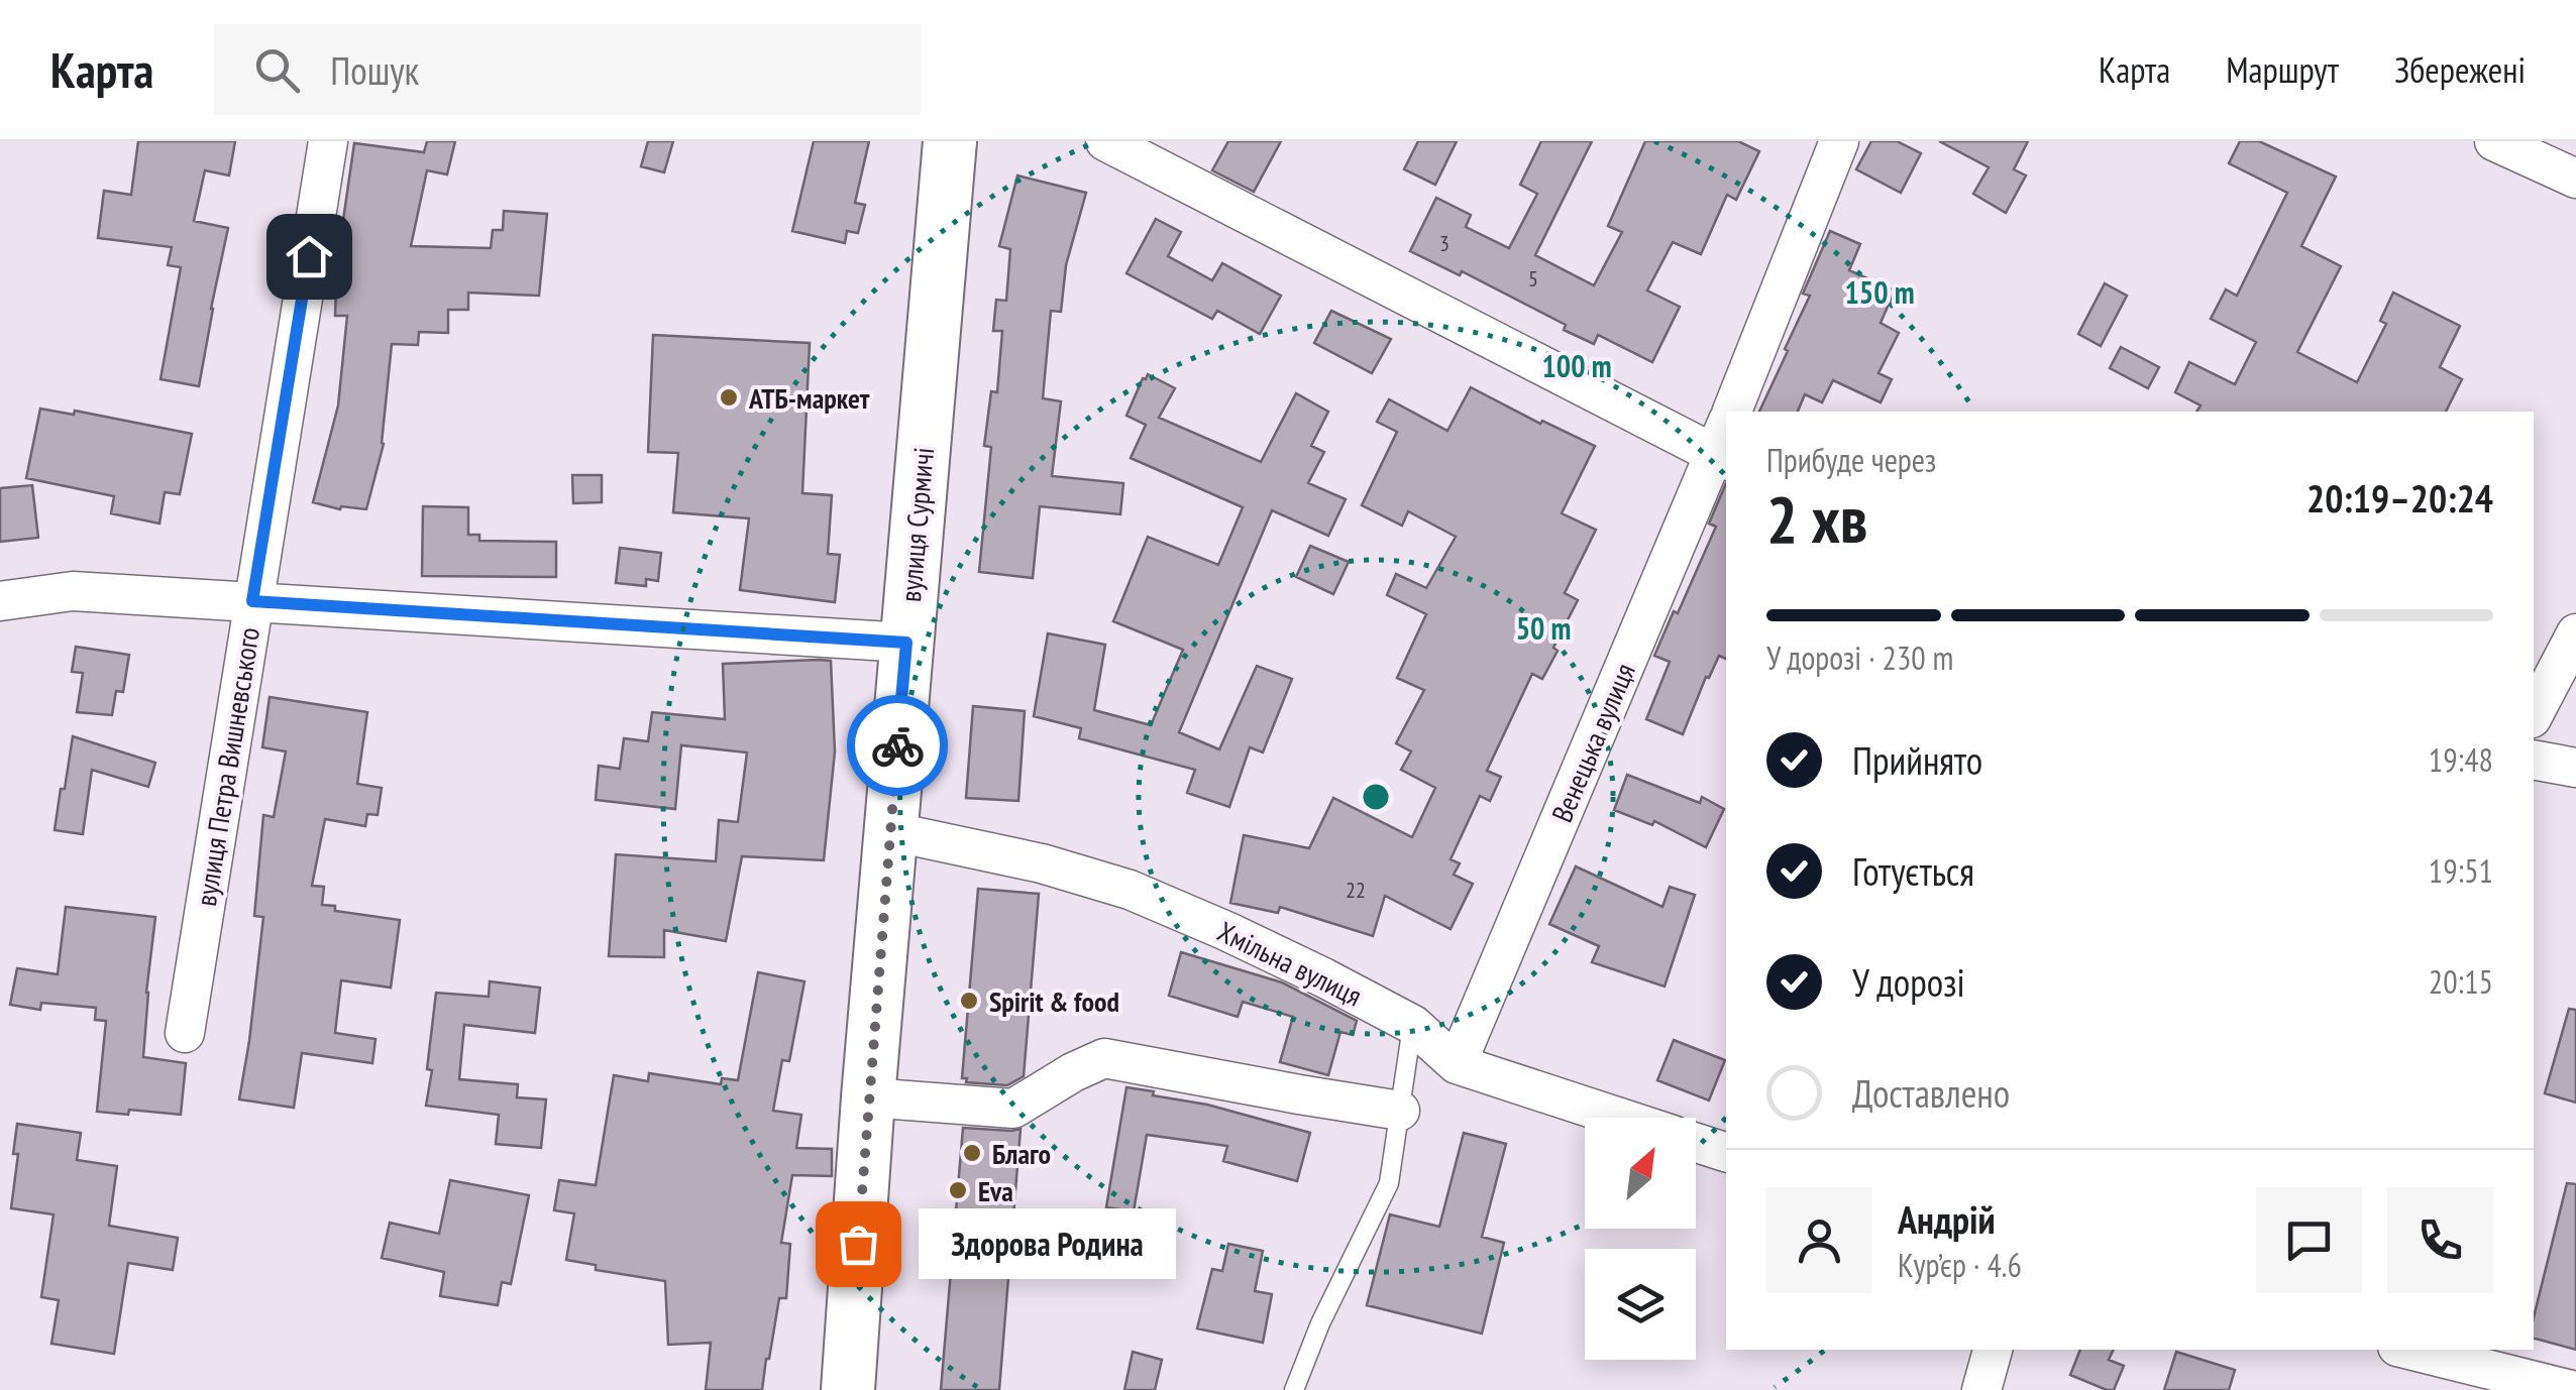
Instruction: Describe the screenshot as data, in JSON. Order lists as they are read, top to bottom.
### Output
{
  "streets": {
    "main road": ["вулиця Сурмичі"],
    "street": ["Венецька вулиця", "вулиця Петра Вишневського", "Хмільна вулиця"]
  },
  "crossings": [
    ["вулиця Сурмичі", "Хмільна вулиця"],
    ["Венецька вулиця", "Хмільна вулиця"]
  ],
  "places": [
    "АТБ-маркет",
    "Spirit & food",
    "Благо",
    "Eva",
    "Здорова Родина"
  ],
  "house_numbers": ["3", "5", "22"],
  "north": "top right",
  "page": {
    "header": "Карта",
    "search": "Пошук",
    "nav": ["Карта", "Маршрут", "Збережені"],
    "heading": ["2 хв", "Прибуде через", "20:19–20:24"],
    "panel": ["Андрій", "Кур’єр · 4.6"],
    "bar": "У дорозі · 230 m",
    "list": [
      ["Прийнято", "19:48"],
      ["Готується", "19:51"],
      ["У дорозі", "20:15"],
      "Доставлено"
    ],
    "bubble": "Здорова Родина"
  },
  "rings": ["150 m", "100 m", "50 m"]
}
